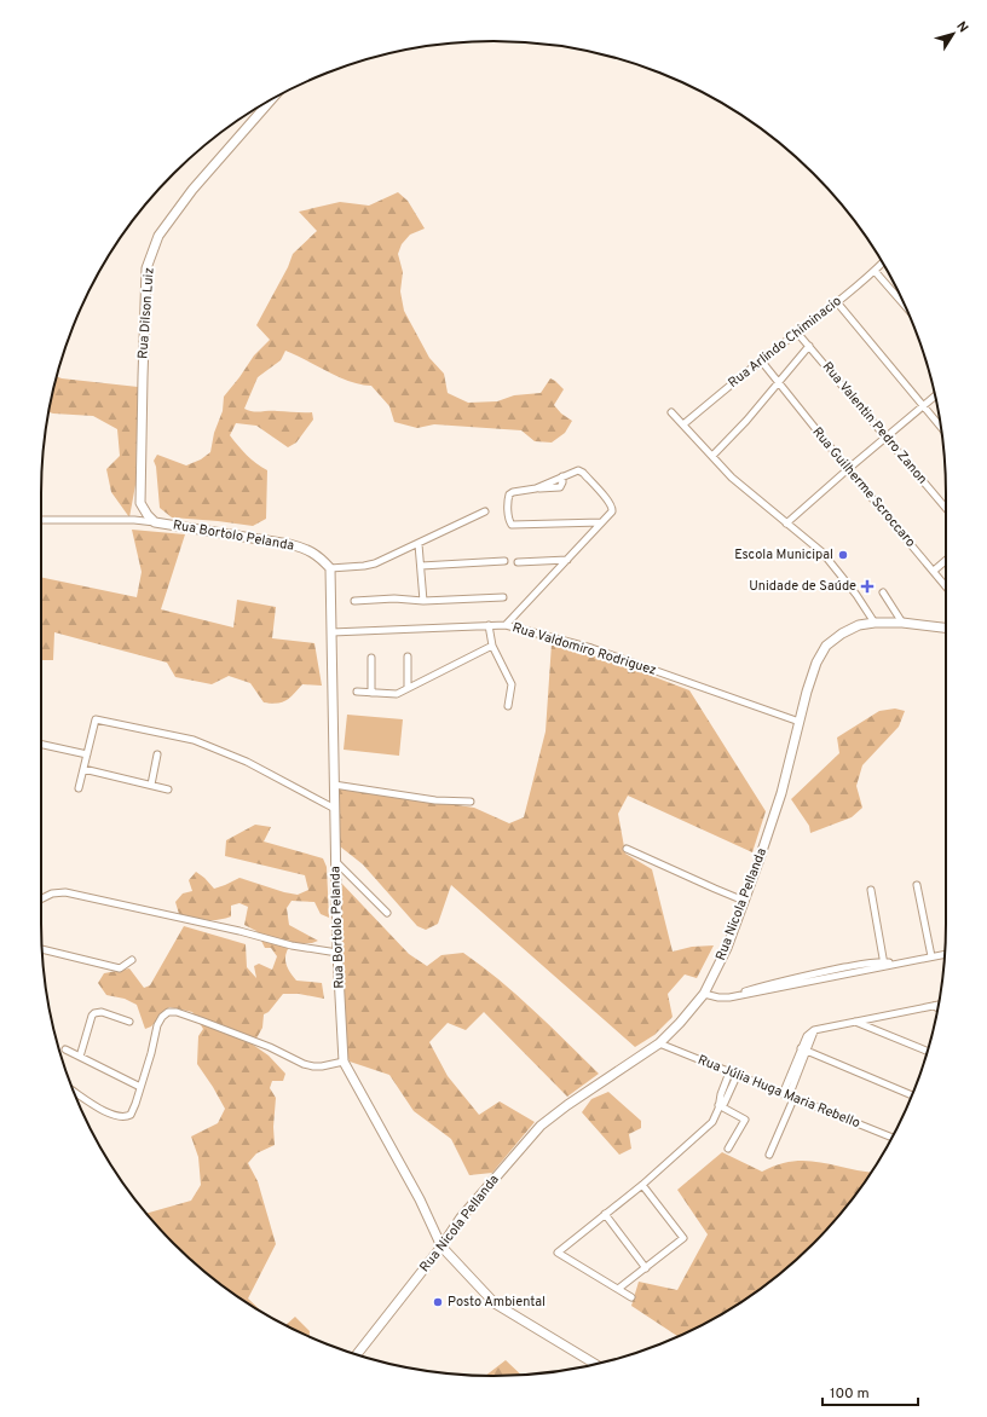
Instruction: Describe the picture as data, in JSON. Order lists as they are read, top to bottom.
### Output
{
  "streets": {
    "street": [
      "Rua Dilson Luiz",
      "Rua Arlindo Chiminacio",
      "Rua Valentin Pedro Zanon",
      "Rua Guilherme Scroccaro",
      "Rua Bortolo Pelanda",
      "Rua Valdomiro Rodriguez",
      "Rua Nicola Pellanda",
      "Rua Júlia Huga Maria Rebello"
    ]
  },
  "crossings": [
    ["Rua Dilson Luiz", "Rua Bortolo Pelanda"],
    ["Rua Arlindo Chiminacio", "Rua Valentin Pedro Zanon"],
    ["Rua Arlindo Chiminacio", "Rua Guilherme Scroccaro"],
    ["Rua Bortolo Pelanda", "Rua Valdomiro Rodriguez"],
    ["Rua Bortolo Pelanda", "Rua Nicola Pellanda"],
    ["Rua Valdomiro Rodriguez", "Rua Nicola Pellanda"],
    ["Rua Nicola Pellanda", "Rua Júlia Huga Maria Rebello"]
  ],
  "places": {
    "other": ["Escola Municipal", "Posto Ambiental"],
    "health": ["Unidade de Saúde"]
  },
  "scale_bar": "100 m",
  "north": "top right"
}
